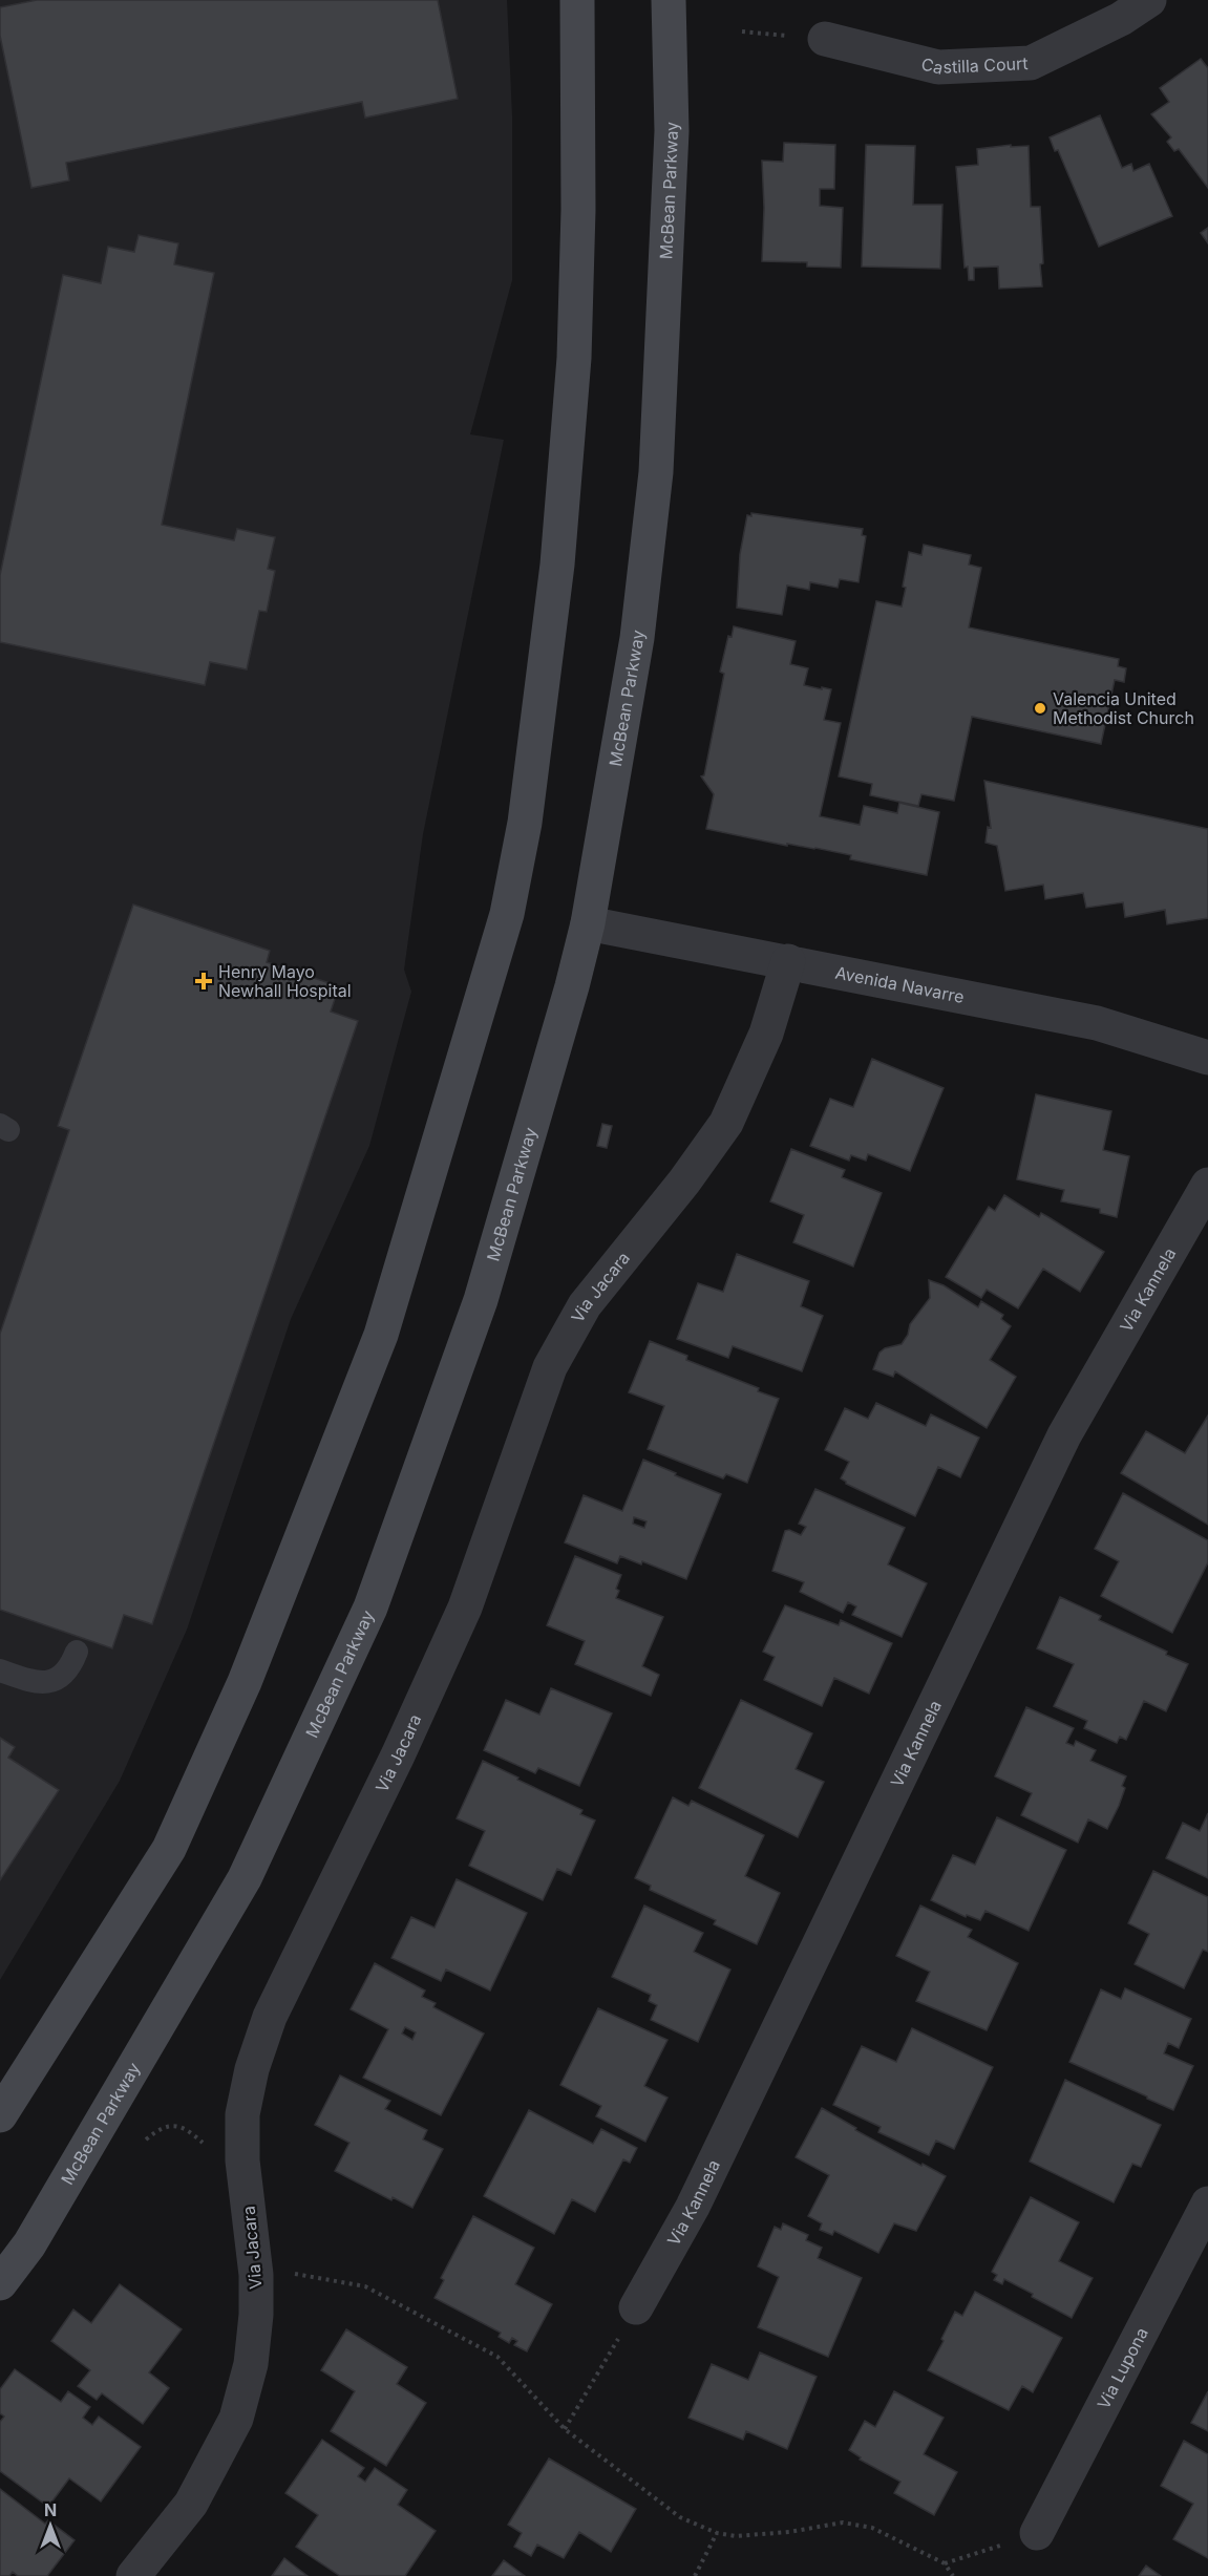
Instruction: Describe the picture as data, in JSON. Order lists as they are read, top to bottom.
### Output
{
  "streets": {
    "main road": ["McBean Parkway"],
    "street": [
      "Castilla Court",
      "Avenida Navarre",
      "Via Jacara",
      "Via Kannela",
      "Via Lupona"
    ]
  },
  "crossings": [
    ["McBean Parkway", "Avenida Navarre"],
    ["Avenida Navarre", "Via Jacara"]
  ],
  "places": {
    "other": ["Valencia United Methodist Church"],
    "health": ["Henry Mayo Newhall Hospital"]
  },
  "north": "top"
}
